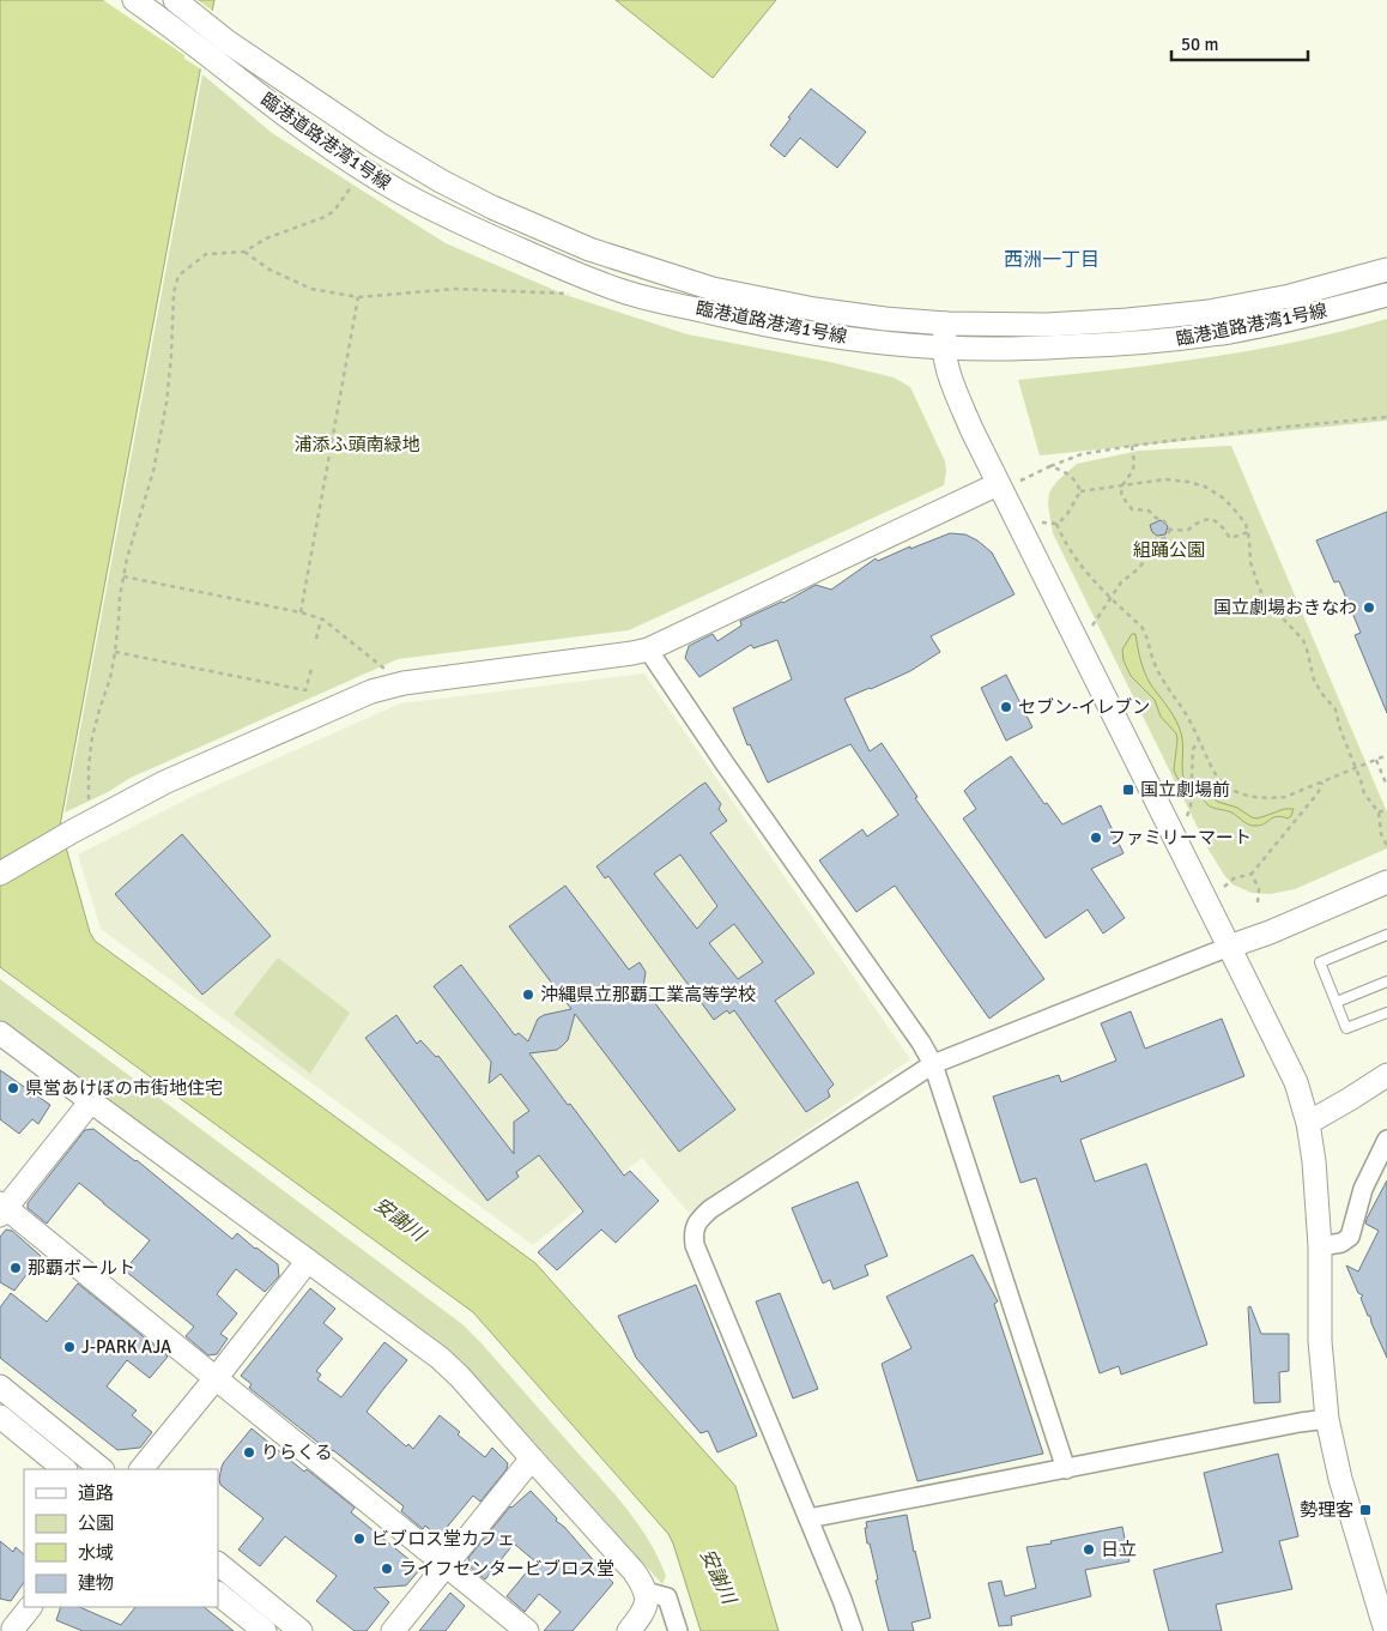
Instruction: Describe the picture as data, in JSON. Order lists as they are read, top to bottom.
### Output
{
  "streets": {
    "street": ["臨港道路港湾1号線"]
  },
  "districts": ["西洲一丁目"],
  "water": ["安謝川"],
  "parks": ["浦添ふ頭南緑地", "組踊公園"],
  "places": {
    "other": [
      "国立劇場おきなわ",
      "セブン-イレブン",
      "ファミリーマート",
      "沖縄県立那覇工業高等学校",
      "県営あけぼの市街地住宅",
      "那覇ボールト",
      "J-PARK AJA",
      "りらくる",
      "ビブロス堂カフェ",
      "日立",
      "ライフセンタービブロス堂"
    ],
    "transit": ["国立劇場前", "勢理客"]
  },
  "legend": [
    "道路",
    "公園",
    "水域",
    "建物"
  ],
  "scale_bar": "50 m"
}
